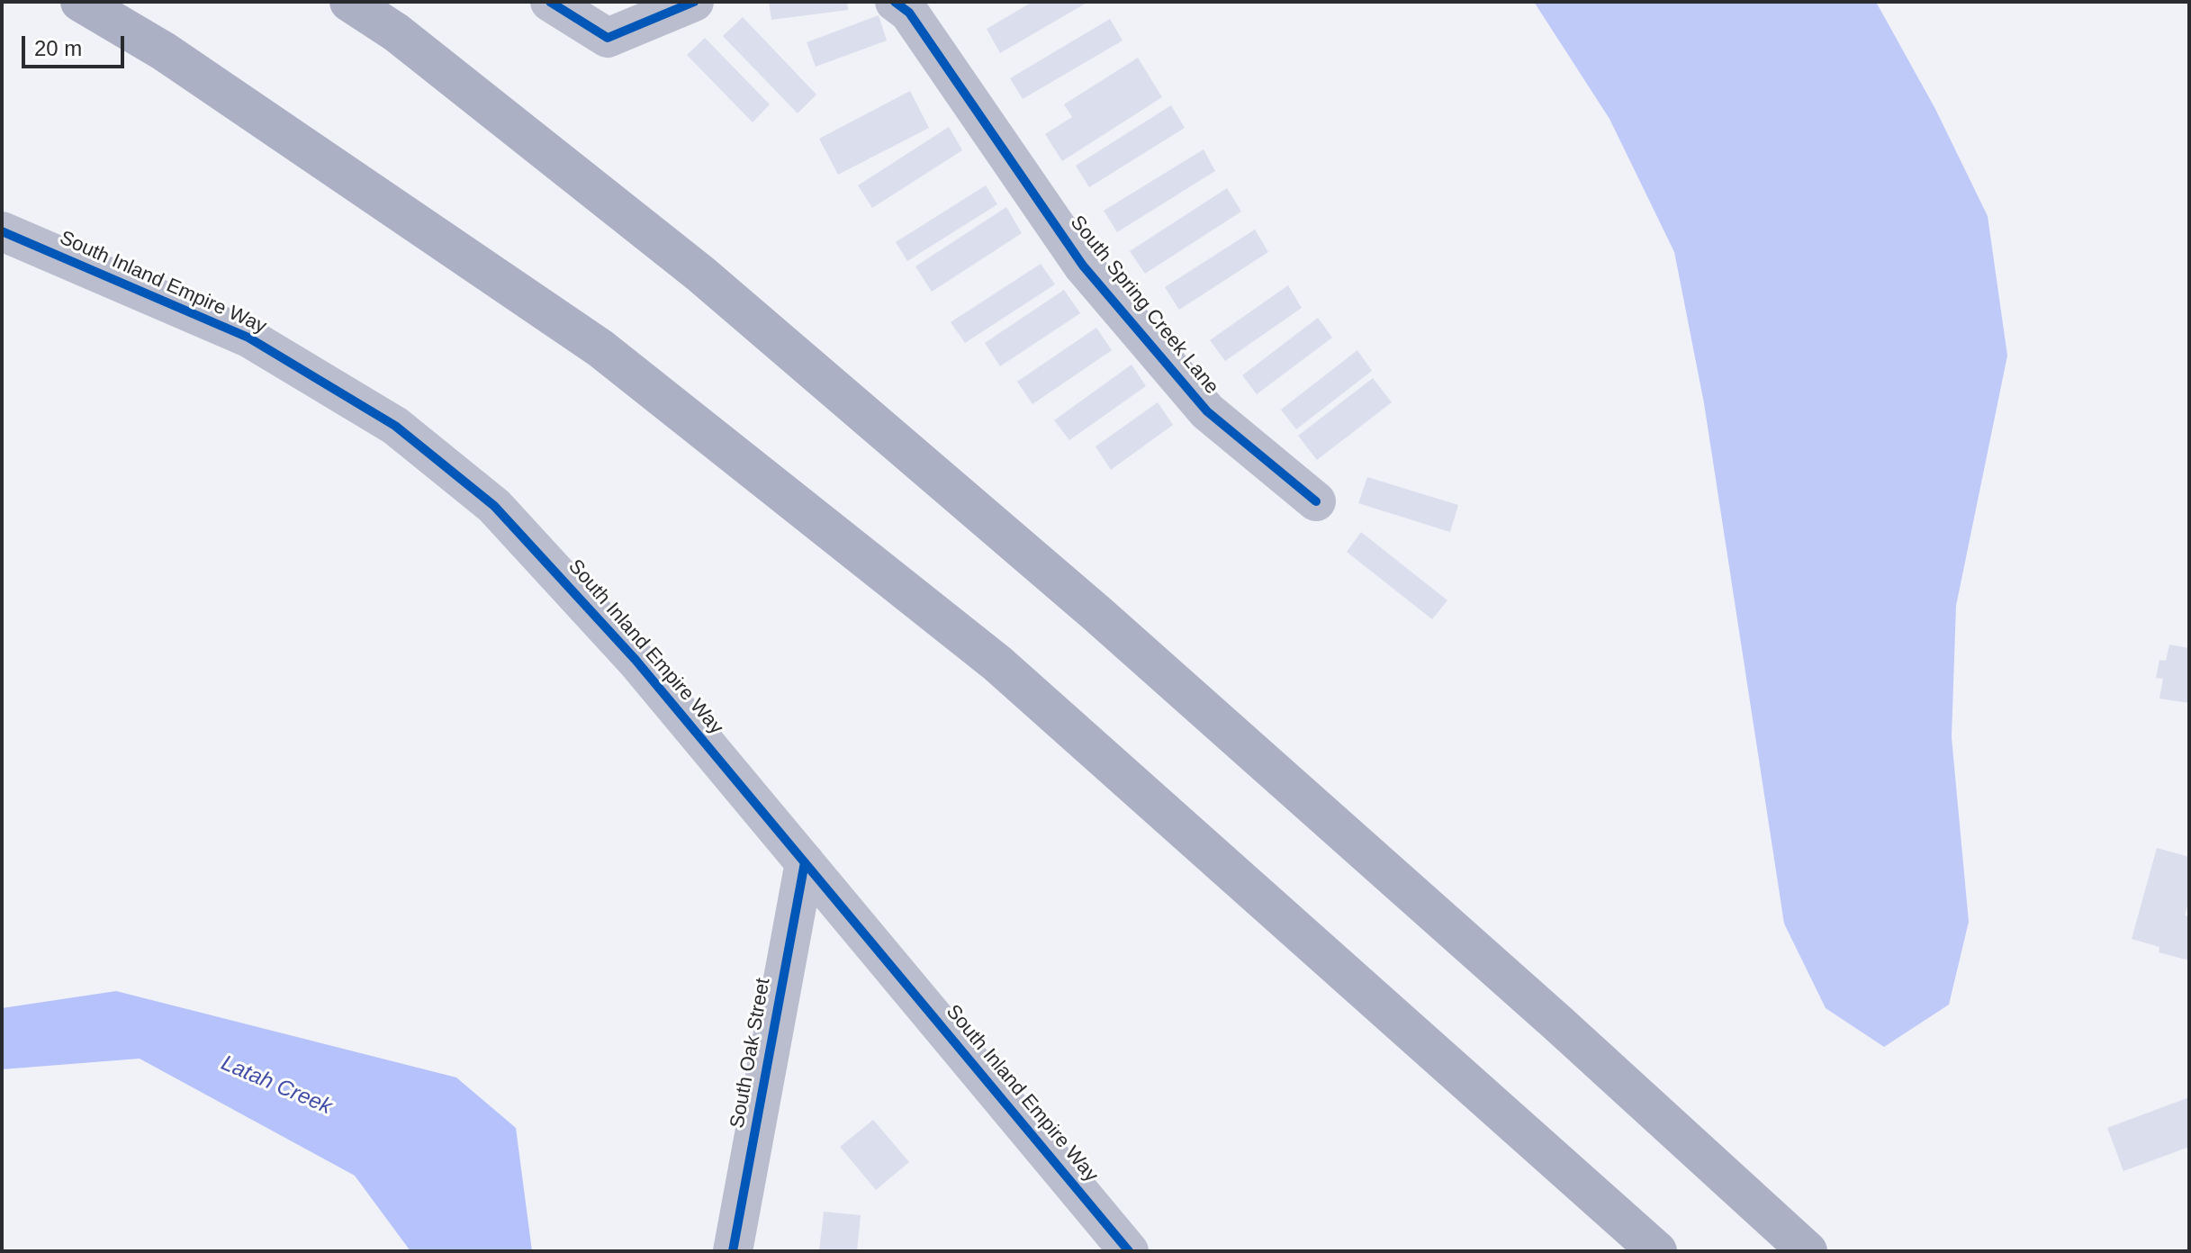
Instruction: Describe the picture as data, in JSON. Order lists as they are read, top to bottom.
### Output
{
  "streets": {
    "street": ["South Inland Empire Way", "South Spring Creek Lane", "South Oak Street"]
  },
  "crossings": [
    ["South Inland Empire Way", "South Oak Street"]
  ],
  "water": ["Latah Creek"],
  "scale_bar": "20 m"
}
